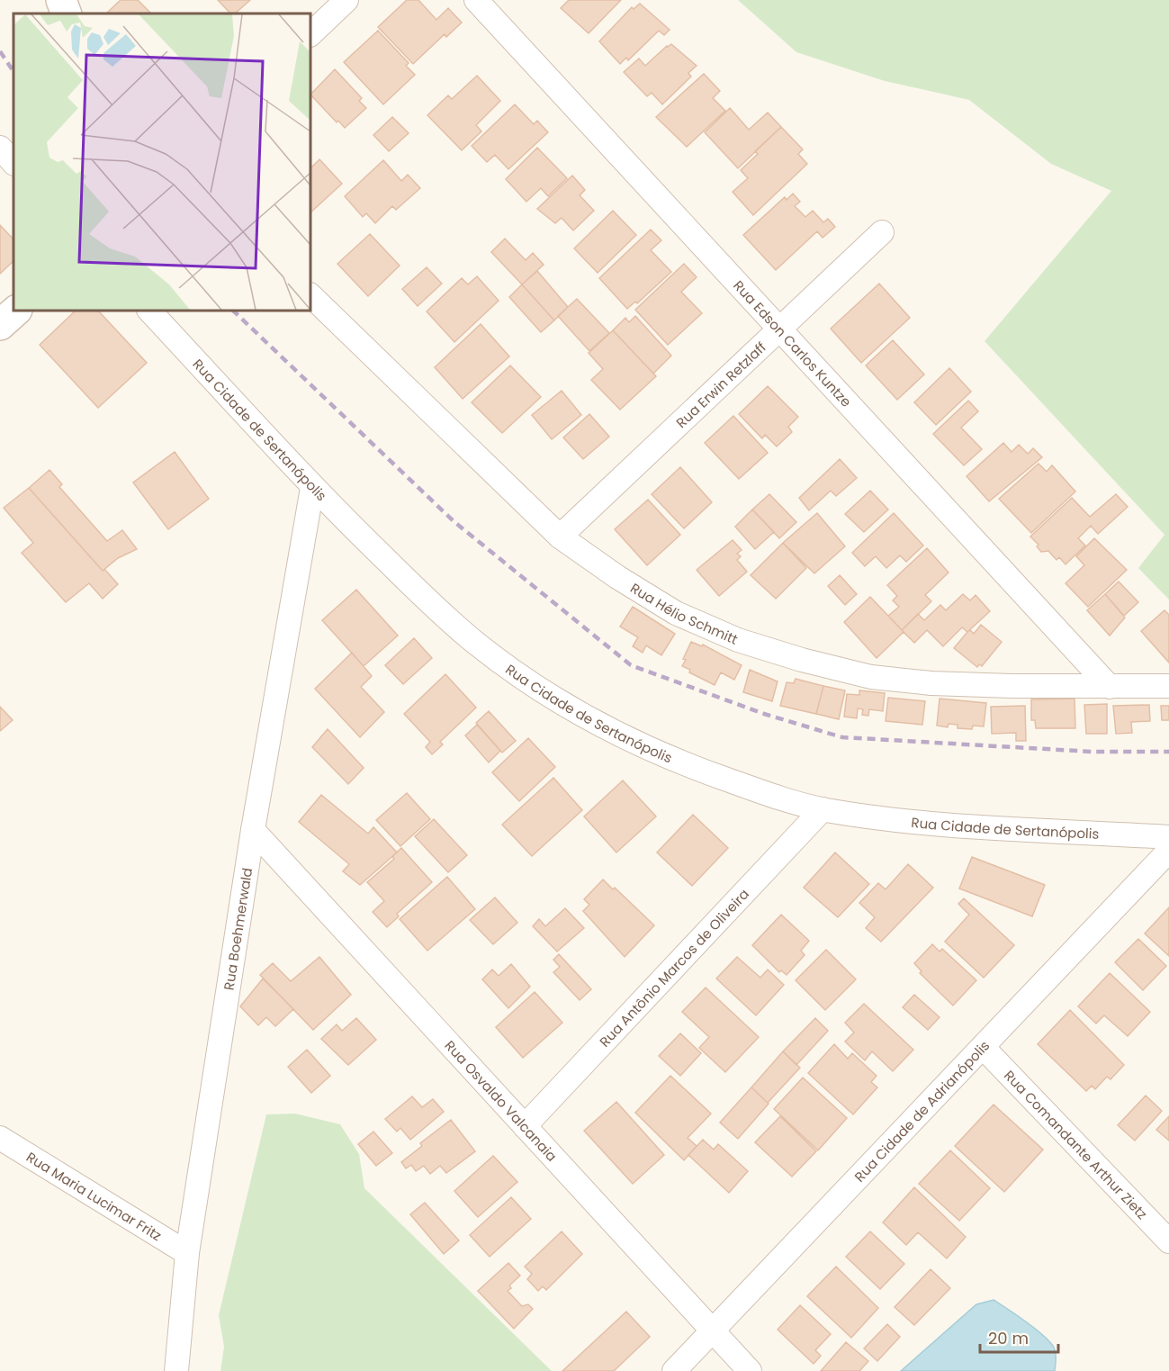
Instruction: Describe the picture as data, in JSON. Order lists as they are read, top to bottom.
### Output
{
  "streets": {
    "street": [
      "Rua Edson Carlos Kuntze",
      "Rua Erwin Retzlaff",
      "Rua Cidade de Sertanópolis",
      "Rua Hélio Schmitt",
      "Rua Boehmerwald",
      "Rua Antônio Marcos de Oliveira",
      "Rua Osvaldo Valcanaia",
      "Rua Cidade de Adrianópolis",
      "Rua Comandante Arthur Zietz",
      "Rua Maria Lucimar Fritz"
    ]
  },
  "crossings": [
    ["Rua Edson Carlos Kuntze", "Rua Erwin Retzlaff"],
    ["Rua Edson Carlos Kuntze", "Rua Hélio Schmitt"],
    ["Rua Erwin Retzlaff", "Rua Hélio Schmitt"],
    ["Rua Cidade de Sertanópolis", "Rua Boehmerwald"],
    ["Rua Cidade de Sertanópolis", "Rua Antônio Marcos de Oliveira"],
    ["Rua Boehmerwald", "Rua Osvaldo Valcanaia"],
    ["Rua Boehmerwald", "Rua Maria Lucimar Fritz"],
    ["Rua Antônio Marcos de Oliveira", "Rua Osvaldo Valcanaia"],
    ["Rua Osvaldo Valcanaia", "Rua Cidade de Adrianópolis"],
    ["Rua Cidade de Adrianópolis", "Rua Comandante Arthur Zietz"]
  ],
  "scale_bar": "20 m"
}
